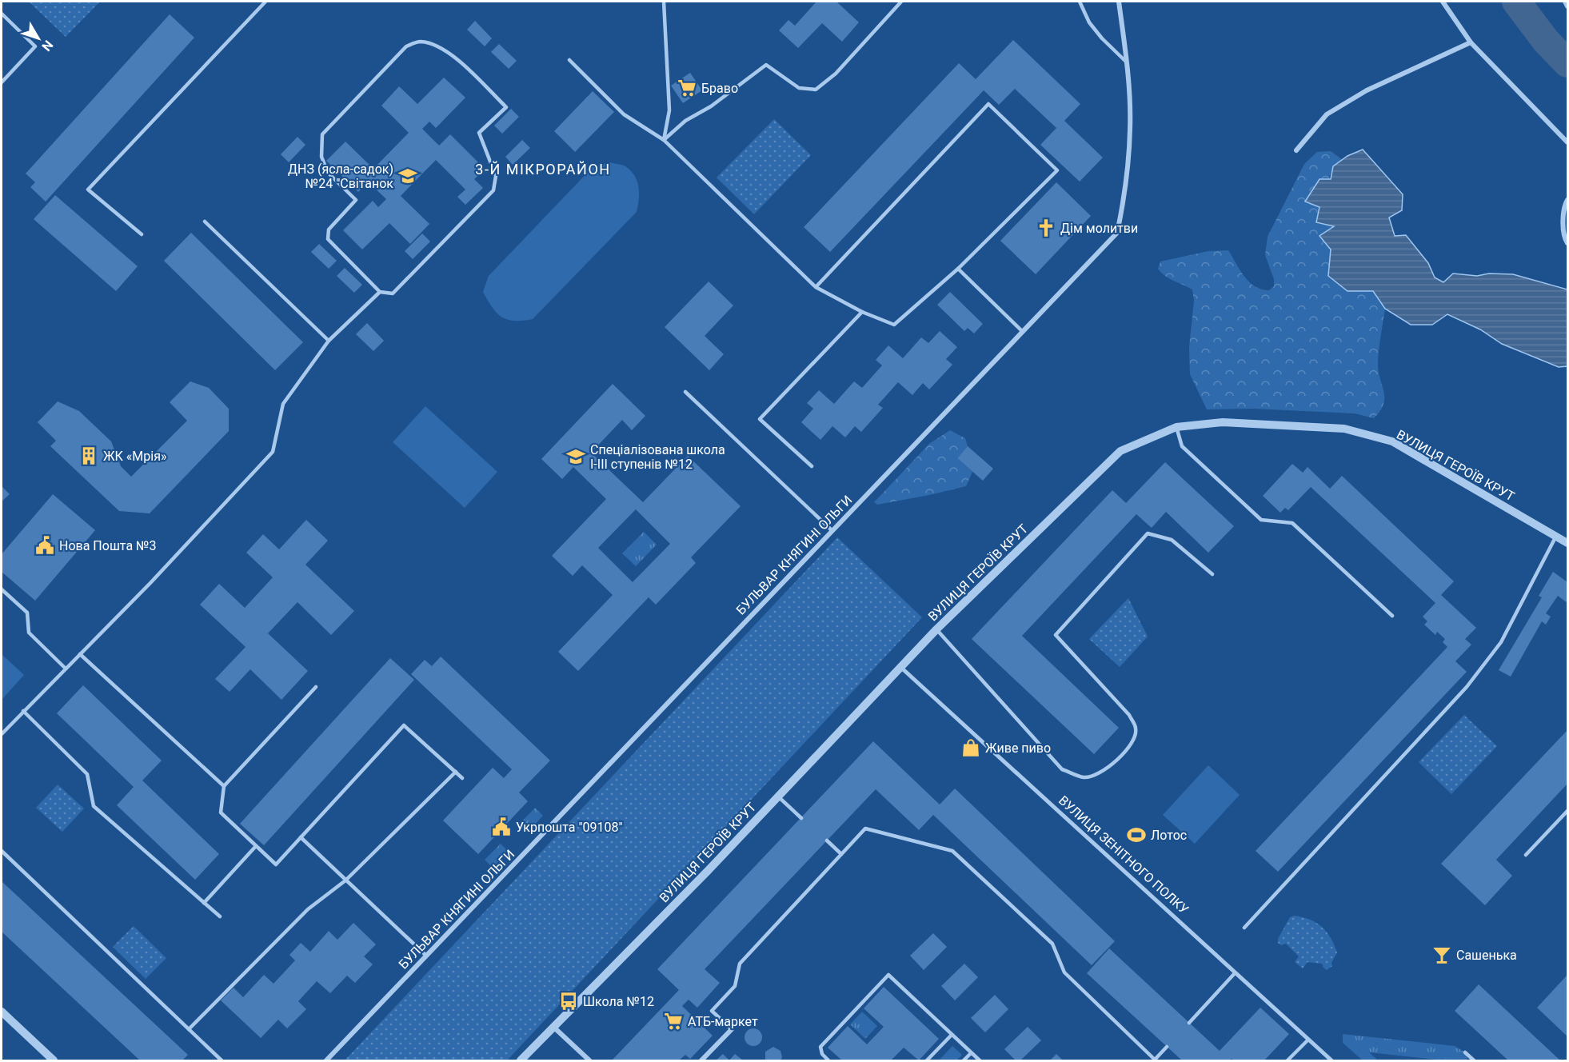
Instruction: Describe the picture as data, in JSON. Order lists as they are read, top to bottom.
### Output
{
  "streets": {
    "street": ["ВУЛИЦЯ ГЕРОЇВ КРУТ", "БУЛЬВАР КНЯГИНІ ОЛЬГИ", "ВУЛИЦЯ ЗЕНІТНОГО ПОЛКУ"]
  },
  "crossings": [
    ["ВУЛИЦЯ ГЕРОЇВ КРУТ", "ВУЛИЦЯ ЗЕНІТНОГО ПОЛКУ"]
  ],
  "districts": ["3-Й МІКРОРАЙОН"],
  "places": {
    "supermarket": ["Браво", "АТБ-маркет"],
    "school or university": ["ДНЗ (ясла-садок) №24 \"Світанок", "Спеціалізована школа І-ІІІ ступенів №12"],
    "church": ["Дім молитви"],
    "building": ["ЖК «Мрія»"],
    "public building": ["Нова Пошта №3", "Укрпошта \"09108\""],
    "shop": ["Живе пиво"],
    "sports": ["Лотос"],
    "bar": ["Сашенька"],
    "bus stop": ["Школа №12"]
  },
  "north": "bottom right"
}
